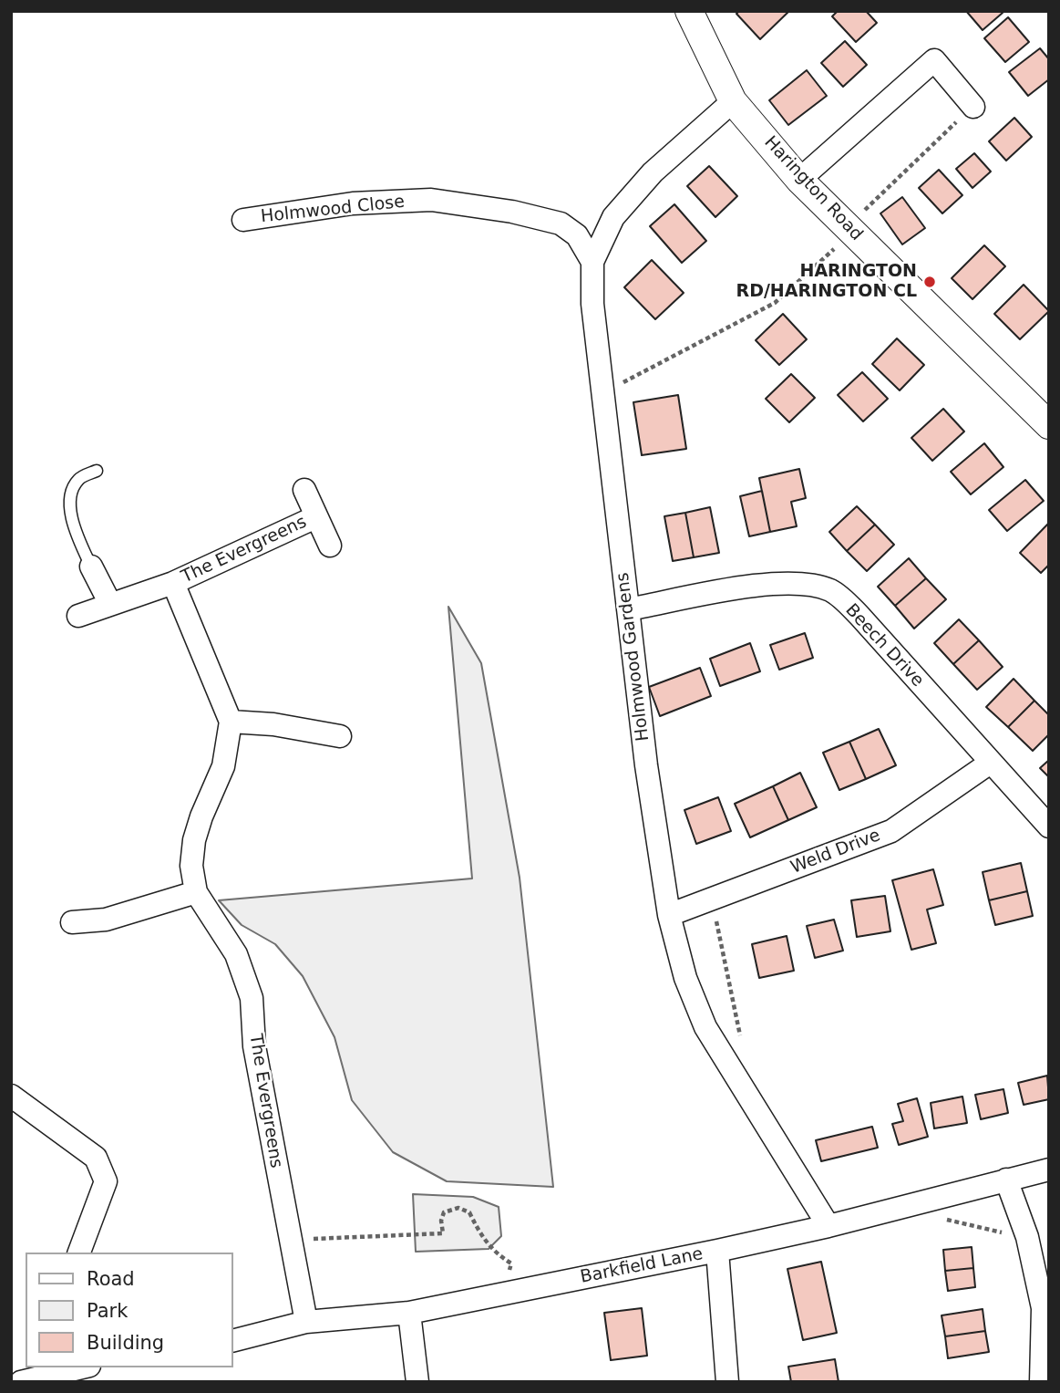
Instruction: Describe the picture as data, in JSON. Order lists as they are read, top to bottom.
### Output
{
  "streets": {
    "street": [
      "Harington Road",
      "Holmwood Close",
      "The Evergreens",
      "Beech Drive",
      "Holmwood Gardens",
      "Weld Drive",
      "Barkfield Lane"
    ]
  },
  "crossings": [
    ["Harington Road", "Holmwood Gardens"],
    ["Holmwood Close", "Holmwood Gardens"],
    ["The Evergreens", "Barkfield Lane"],
    ["Beech Drive", "Holmwood Gardens"],
    ["Beech Drive", "Weld Drive"],
    ["Holmwood Gardens", "Weld Drive"],
    ["Holmwood Gardens", "Barkfield Lane"]
  ],
  "places": ["HARINGTON RD/HARINGTON CL"],
  "legend": ["Road", "Park", "Building"]
}
